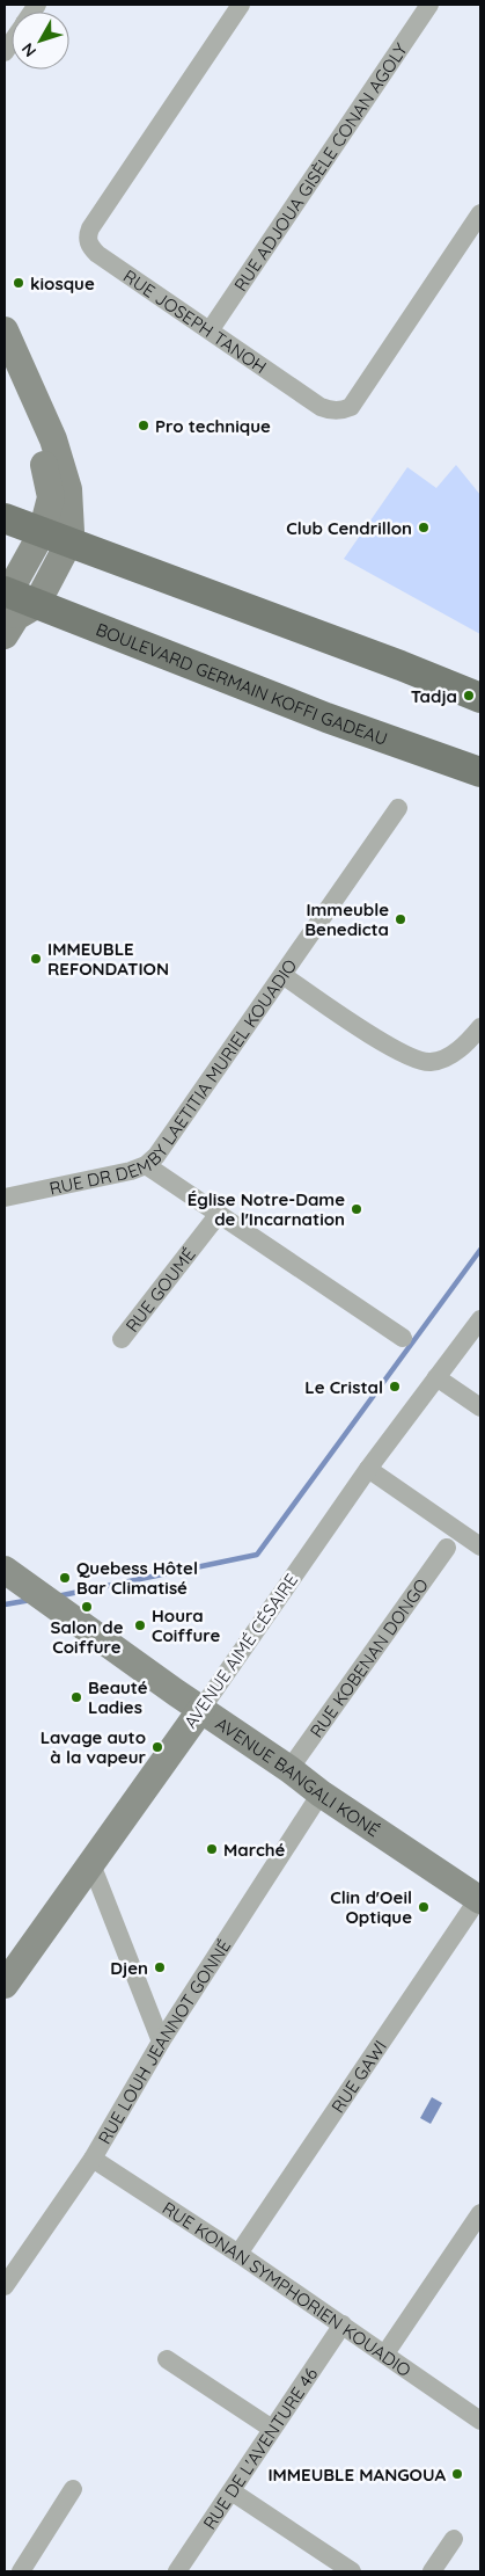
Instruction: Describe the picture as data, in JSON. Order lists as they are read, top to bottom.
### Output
{
  "streets": {
    "main road": ["BOULEVARD GERMAIN KOFFI GADEAU"],
    "street": [
      "RUE ADJOUA GISÈLE CONAN AGOLY",
      "RUE JOSEPH TANOH",
      "RUE DR DEMBY LAETITIA MURIEL KOUADIO",
      "RUE GOUMÉ",
      "AVENUE AIMÉ CÉSAIRE",
      "RUE KOBENAN DONGO",
      "AVENUE BANGALI KONÉ",
      "RUE LOUH JEANNOT GONNÉ",
      "RUE GAWI",
      "RUE KONAN SYMPHORIEN KOUADIO",
      "RUE DE L'AVENTURE 46"
    ]
  },
  "crossings": [
    ["RUE ADJOUA GISÈLE CONAN AGOLY", "RUE JOSEPH TANOH"],
    ["AVENUE AIMÉ CÉSAIRE", "AVENUE BANGALI KONÉ"],
    ["RUE KOBENAN DONGO", "AVENUE BANGALI KONÉ"],
    ["AVENUE BANGALI KONÉ", "RUE LOUH JEANNOT GONNÉ"],
    ["AVENUE BANGALI KONÉ", "RUE GAWI"],
    ["RUE LOUH JEANNOT GONNÉ", "RUE KONAN SYMPHORIEN KOUADIO"],
    ["RUE GAWI", "RUE KONAN SYMPHORIEN KOUADIO"],
    ["RUE KONAN SYMPHORIEN KOUADIO", "RUE DE L'AVENTURE 46"]
  ],
  "places": [
    "kiosque",
    "Pro technique",
    "Club Cendrillon",
    "Tadja",
    "Immeuble Benedicta",
    "IMMEUBLE REFONDATION",
    "Église Notre-Dame de l'Incarnation",
    "Le Cristal",
    "Quebess Hôtel Bar Climatisé",
    "Salon de Coiffure",
    "Houra Coiffure",
    "Beauté Ladies",
    "Lavage auto à la vapeur",
    "Marché",
    "Clin d'Oeil Optique",
    "Djen",
    "IMMEUBLE MANGOUA"
  ],
  "north": "bottom left"
}
